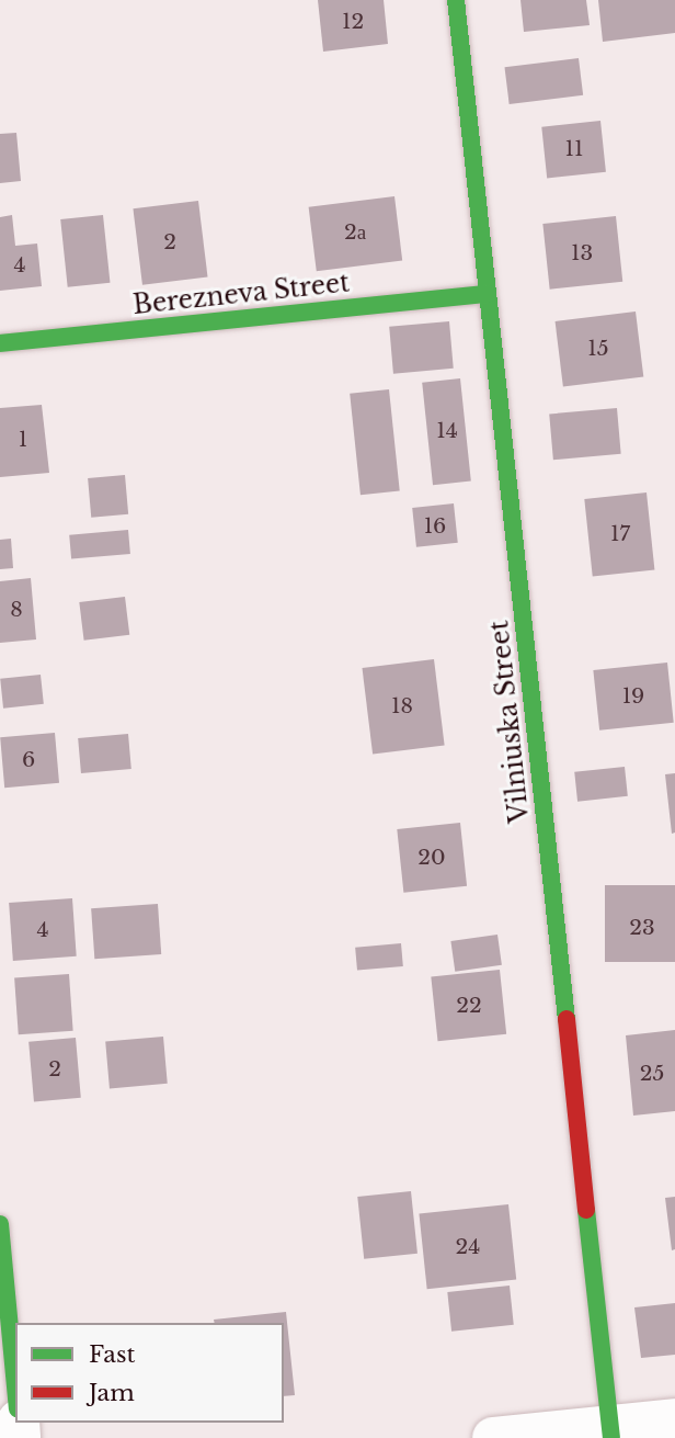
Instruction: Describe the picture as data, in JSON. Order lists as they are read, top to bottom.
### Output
{
  "streets": {
    "street": ["Berezneva Street", "Vilniuska Street"]
  },
  "crossings": [
    ["Berezneva Street", "Vilniuska Street"]
  ],
  "house_numbers": [
    "12",
    "11",
    "2а",
    "2",
    "13",
    "4",
    "15",
    "14",
    "1",
    "16",
    "17",
    "8",
    "19",
    "18",
    "6",
    "20",
    "23",
    "4",
    "22",
    "2",
    "25",
    "24"
  ],
  "legend": ["Fast", "Jam"]
}
